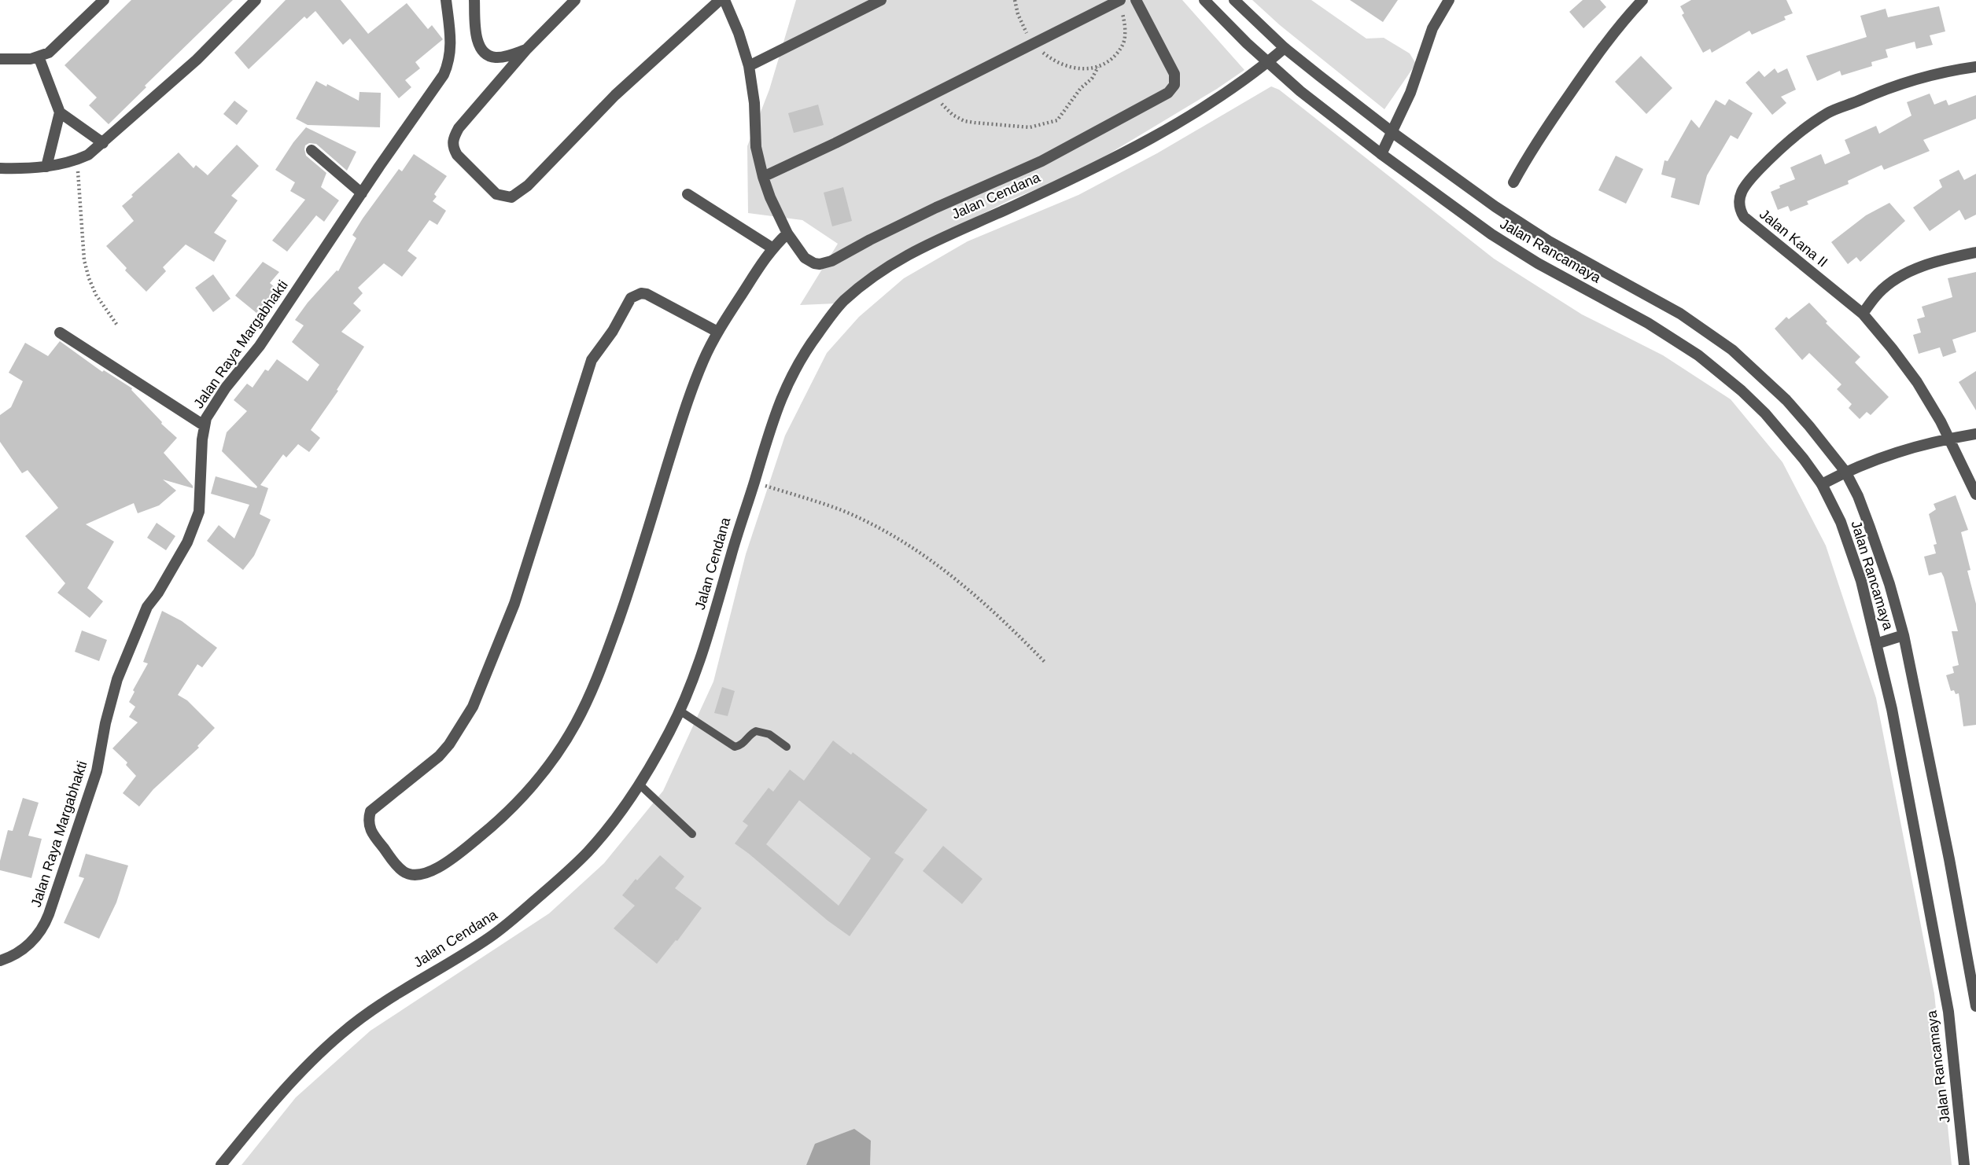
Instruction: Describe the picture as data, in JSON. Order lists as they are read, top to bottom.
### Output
{
  "streets": {
    "street": [
      "Jalan Cendana",
      "Jalan Kana II",
      "Jalan Rancamaya",
      "Jalan Raya Margabhakti"
    ]
  },
  "crossings": [
    ["Jalan Cendana", "Jalan Rancamaya"]
  ]
}
